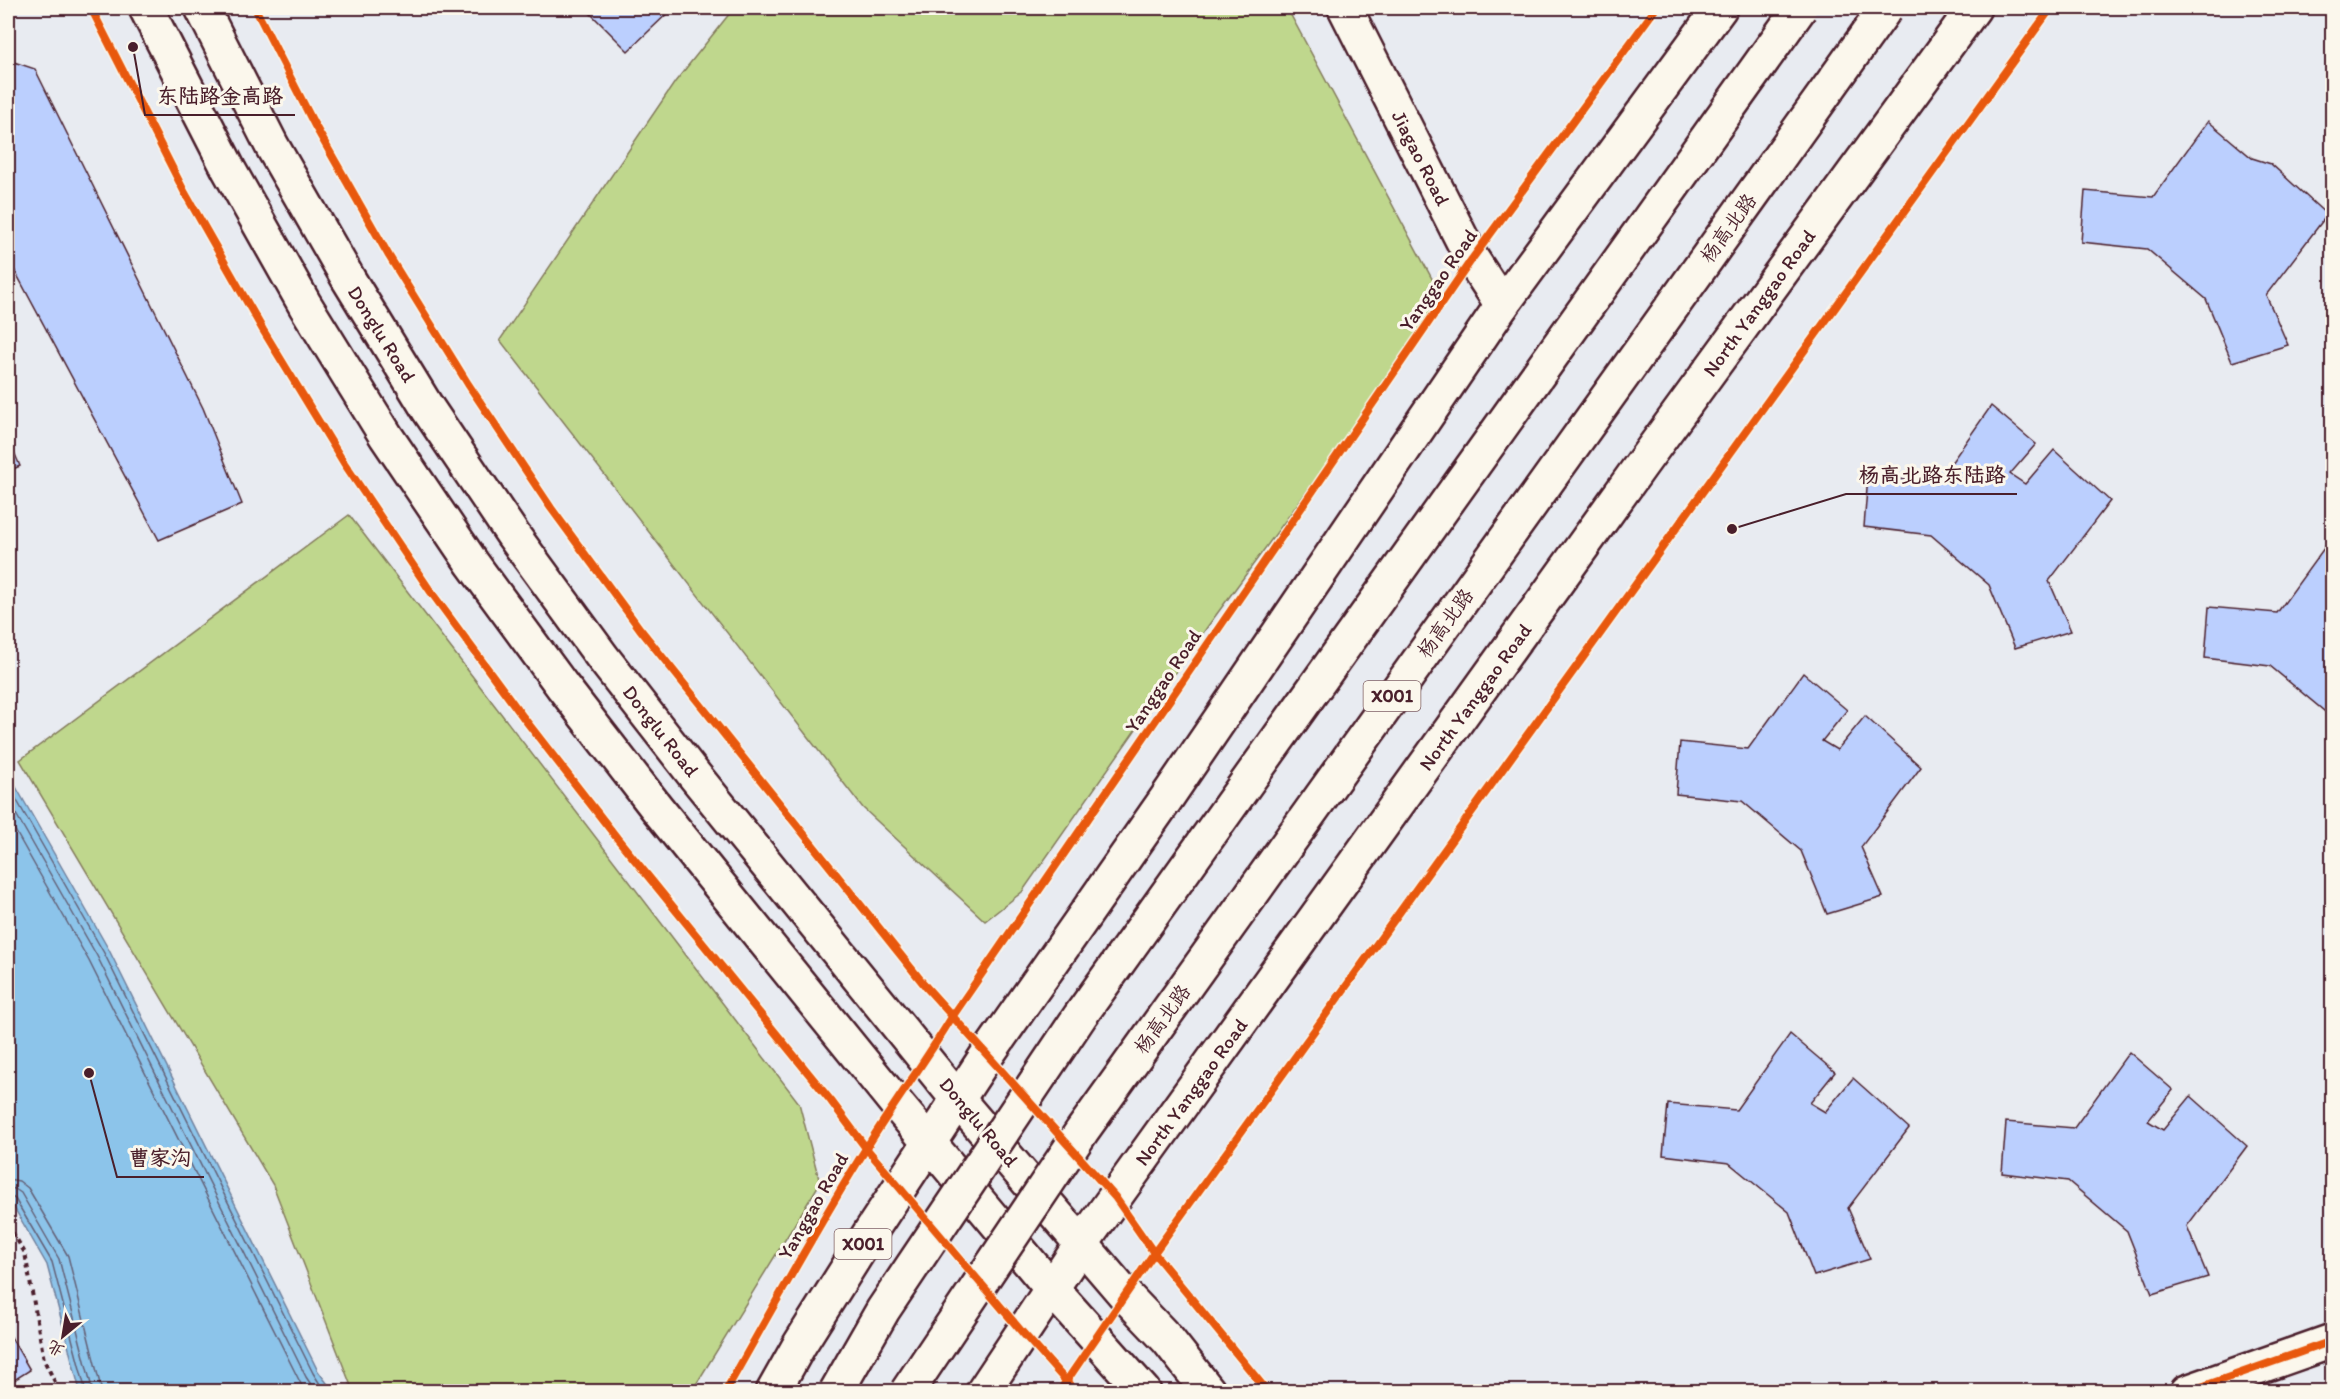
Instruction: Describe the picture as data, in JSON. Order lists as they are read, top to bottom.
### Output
{
  "streets": {
    "main road": [
      "Jiagao Road",
      "杨高北路",
      "North Yanggao Road",
      "Donglu Road",
      "X001"
    ],
    "cycle path": ["Yanggao Road"]
  },
  "crossings": [
    ["Jiagao Road", "X001"],
    ["North Yanggao Road", "Donglu Road"],
    ["Donglu Road", "X001"]
  ],
  "places": ["东陆路金高路", "杨高北路东陆路", "曹家沟"],
  "north": "bottom left"
}
